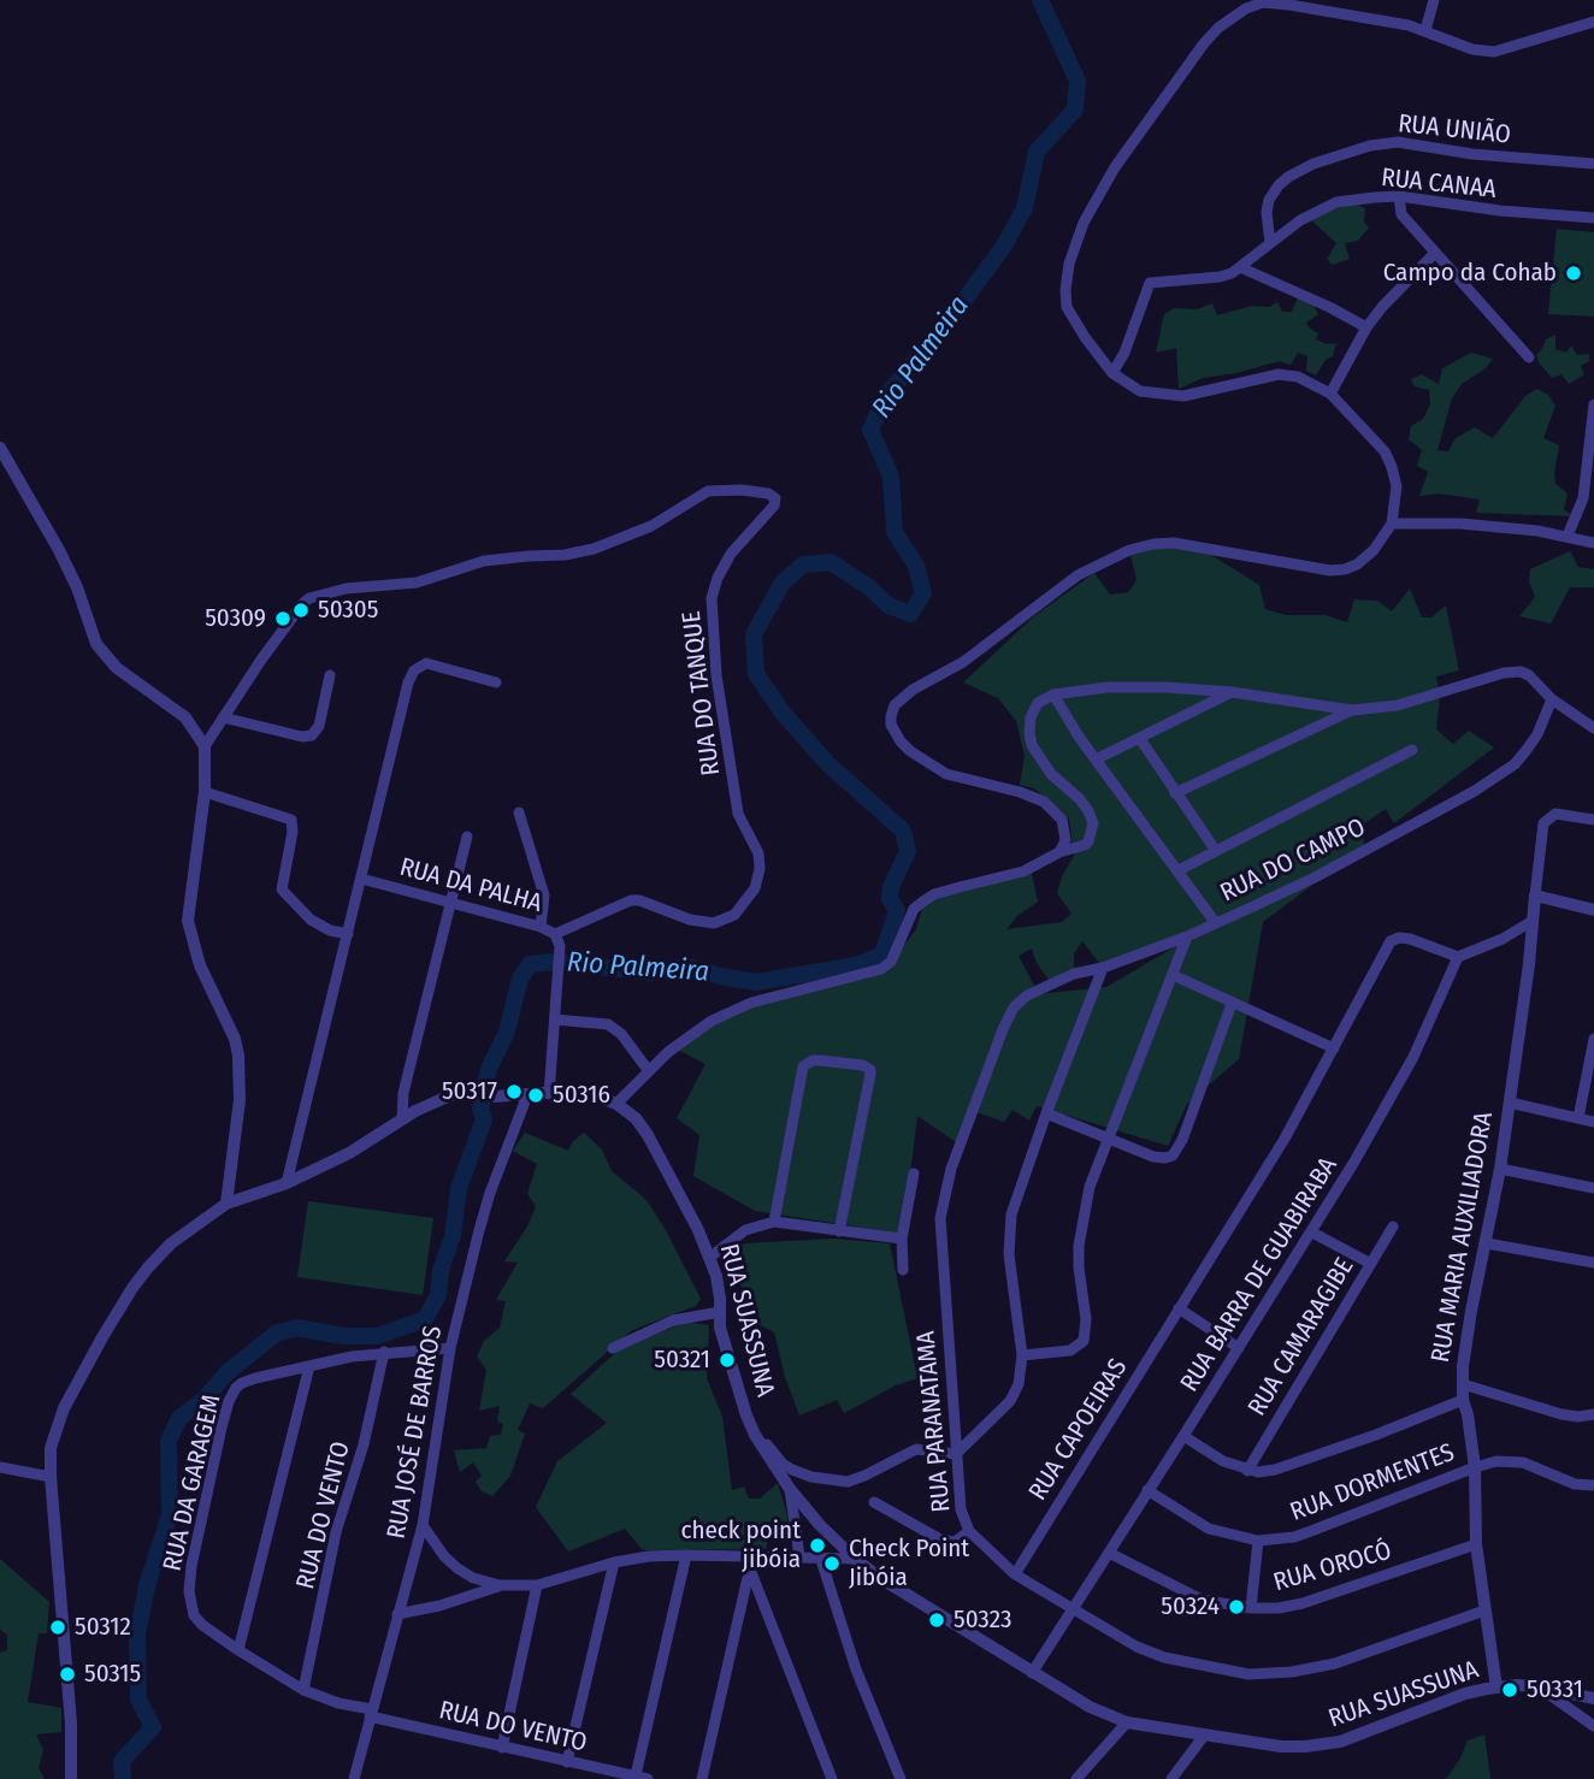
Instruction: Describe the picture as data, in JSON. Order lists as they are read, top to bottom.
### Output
{
  "streets": {
    "street": [
      "RUA UNIÃO",
      "RUA CANAA",
      "RUA DO TANQUE",
      "RUA DO CAMPO",
      "RUA DA PALHA",
      "RUA MARIA AUXILIADORA",
      "RUA BARRA DE GUABIRABA",
      "RUA SUASSUNA",
      "RUA CAMARAGIBE",
      "RUA PARANATAMA",
      "RUA CAPOEIRAS",
      "RUA JOSÉ DE BARROS",
      "RUA DA GARAGEM",
      "RUA DORMENTES",
      "RUA DO VENTO",
      "RUA OROCÓ"
    ]
  },
  "crossings": [
    ["RUA UNIÃO", "RUA CANAA"],
    ["RUA DO TANQUE", "RUA DA PALHA"],
    ["RUA DO CAMPO", "RUA PARANATAMA"],
    ["RUA MARIA AUXILIADORA", "RUA SUASSUNA"],
    ["RUA MARIA AUXILIADORA", "RUA PARANATAMA"],
    ["RUA MARIA AUXILIADORA", "RUA DORMENTES"],
    ["RUA MARIA AUXILIADORA", "RUA OROCÓ"],
    ["RUA BARRA DE GUABIRABA", "RUA SUASSUNA"],
    ["RUA BARRA DE GUABIRABA", "RUA PARANATAMA"],
    ["RUA BARRA DE GUABIRABA", "RUA CAPOEIRAS"],
    ["RUA BARRA DE GUABIRABA", "RUA DORMENTES"],
    ["RUA BARRA DE GUABIRABA", "RUA OROCÓ"],
    ["RUA SUASSUNA", "RUA JOSÉ DE BARROS"],
    ["RUA PARANATAMA", "RUA CAPOEIRAS"],
    ["RUA JOSÉ DE BARROS", "RUA DA GARAGEM"],
    ["RUA JOSÉ DE BARROS", "RUA DO VENTO"],
    ["RUA DA GARAGEM", "RUA DO VENTO"]
  ],
  "water": ["Rio Palmeira"],
  "places": [
    "Campo da Cohab",
    "50305",
    "50309",
    "50317",
    "50316",
    "50321",
    "check point jibóia",
    "Check Point Jibóia",
    "50324",
    "50323",
    "50312",
    "50315",
    "50331"
  ]
}
